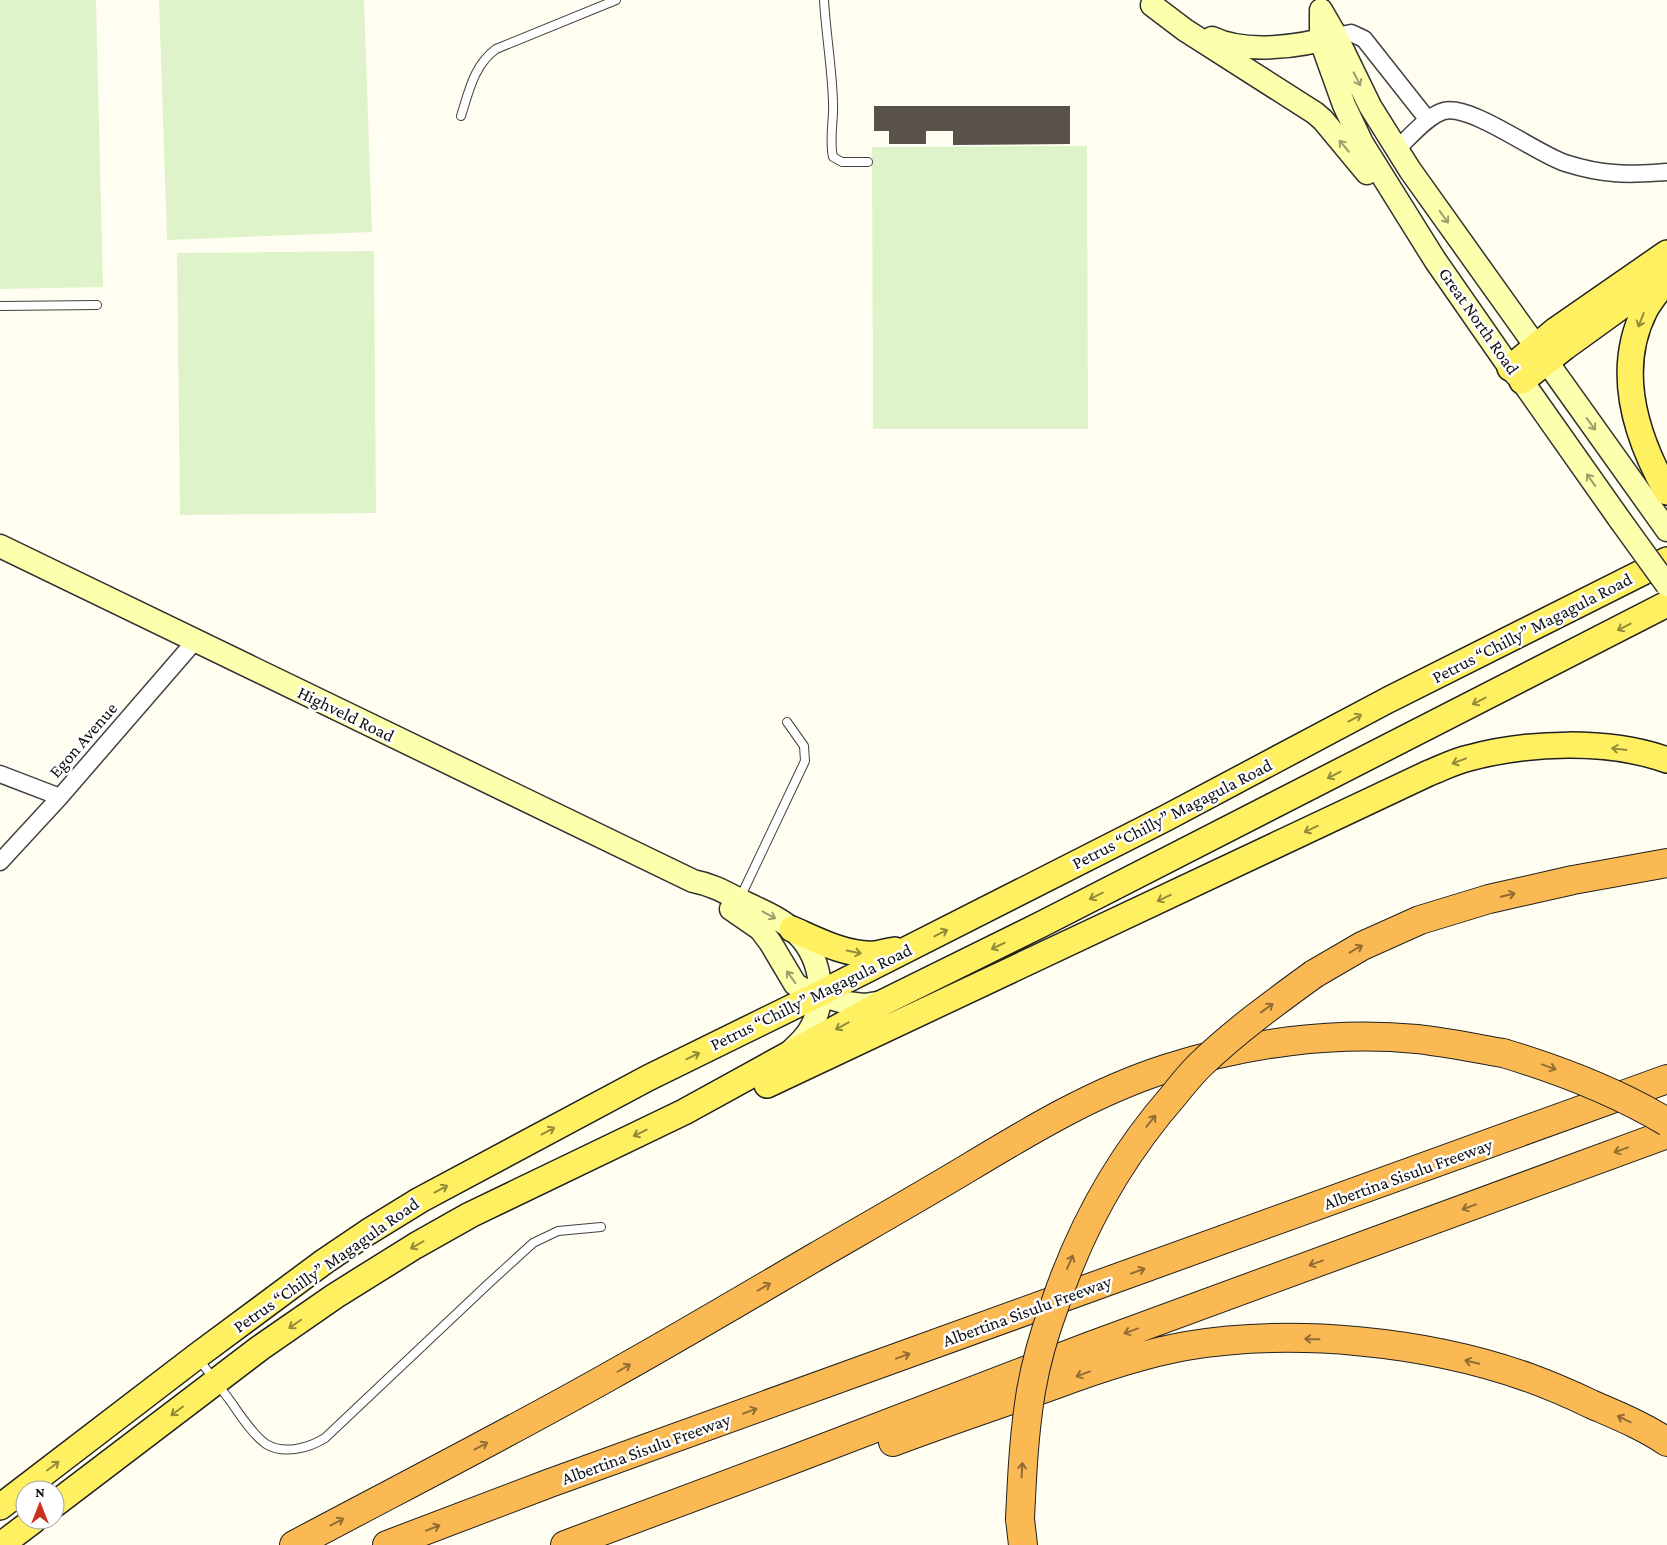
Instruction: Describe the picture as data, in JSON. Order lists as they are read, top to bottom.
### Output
{
  "streets": {
    "highway": ["Albertina Sisulu Freeway"],
    "main road": ["Great North Road", "Petrus “Chilly” Magagula Road", "Highveld Road"],
    "street": ["Egon Avenue"]
  },
  "crossings": [
    ["Petrus “Chilly” Magagula Road", "Highveld Road"],
    ["Highveld Road", "Egon Avenue"]
  ],
  "north": "top"
}
